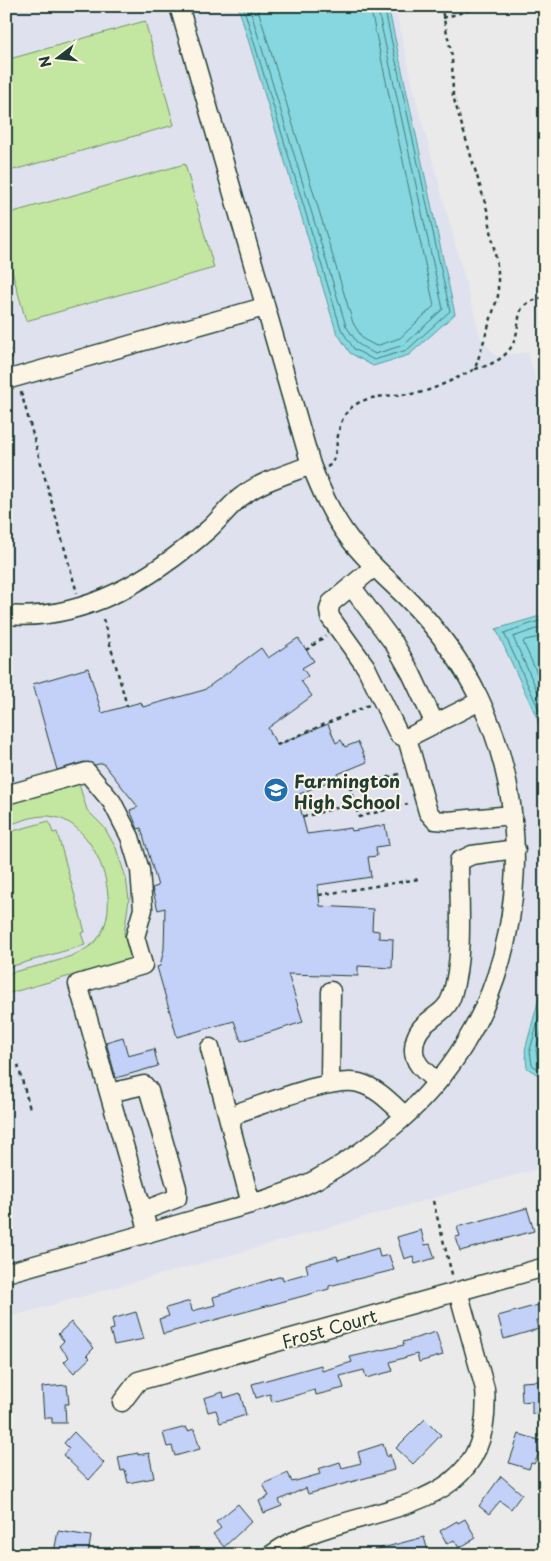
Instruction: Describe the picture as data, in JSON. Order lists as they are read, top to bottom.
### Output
{
  "streets": {
    "street": ["Frost Court"]
  },
  "places": {
    "school or university": ["Farmington High School"]
  },
  "north": "left"
}
